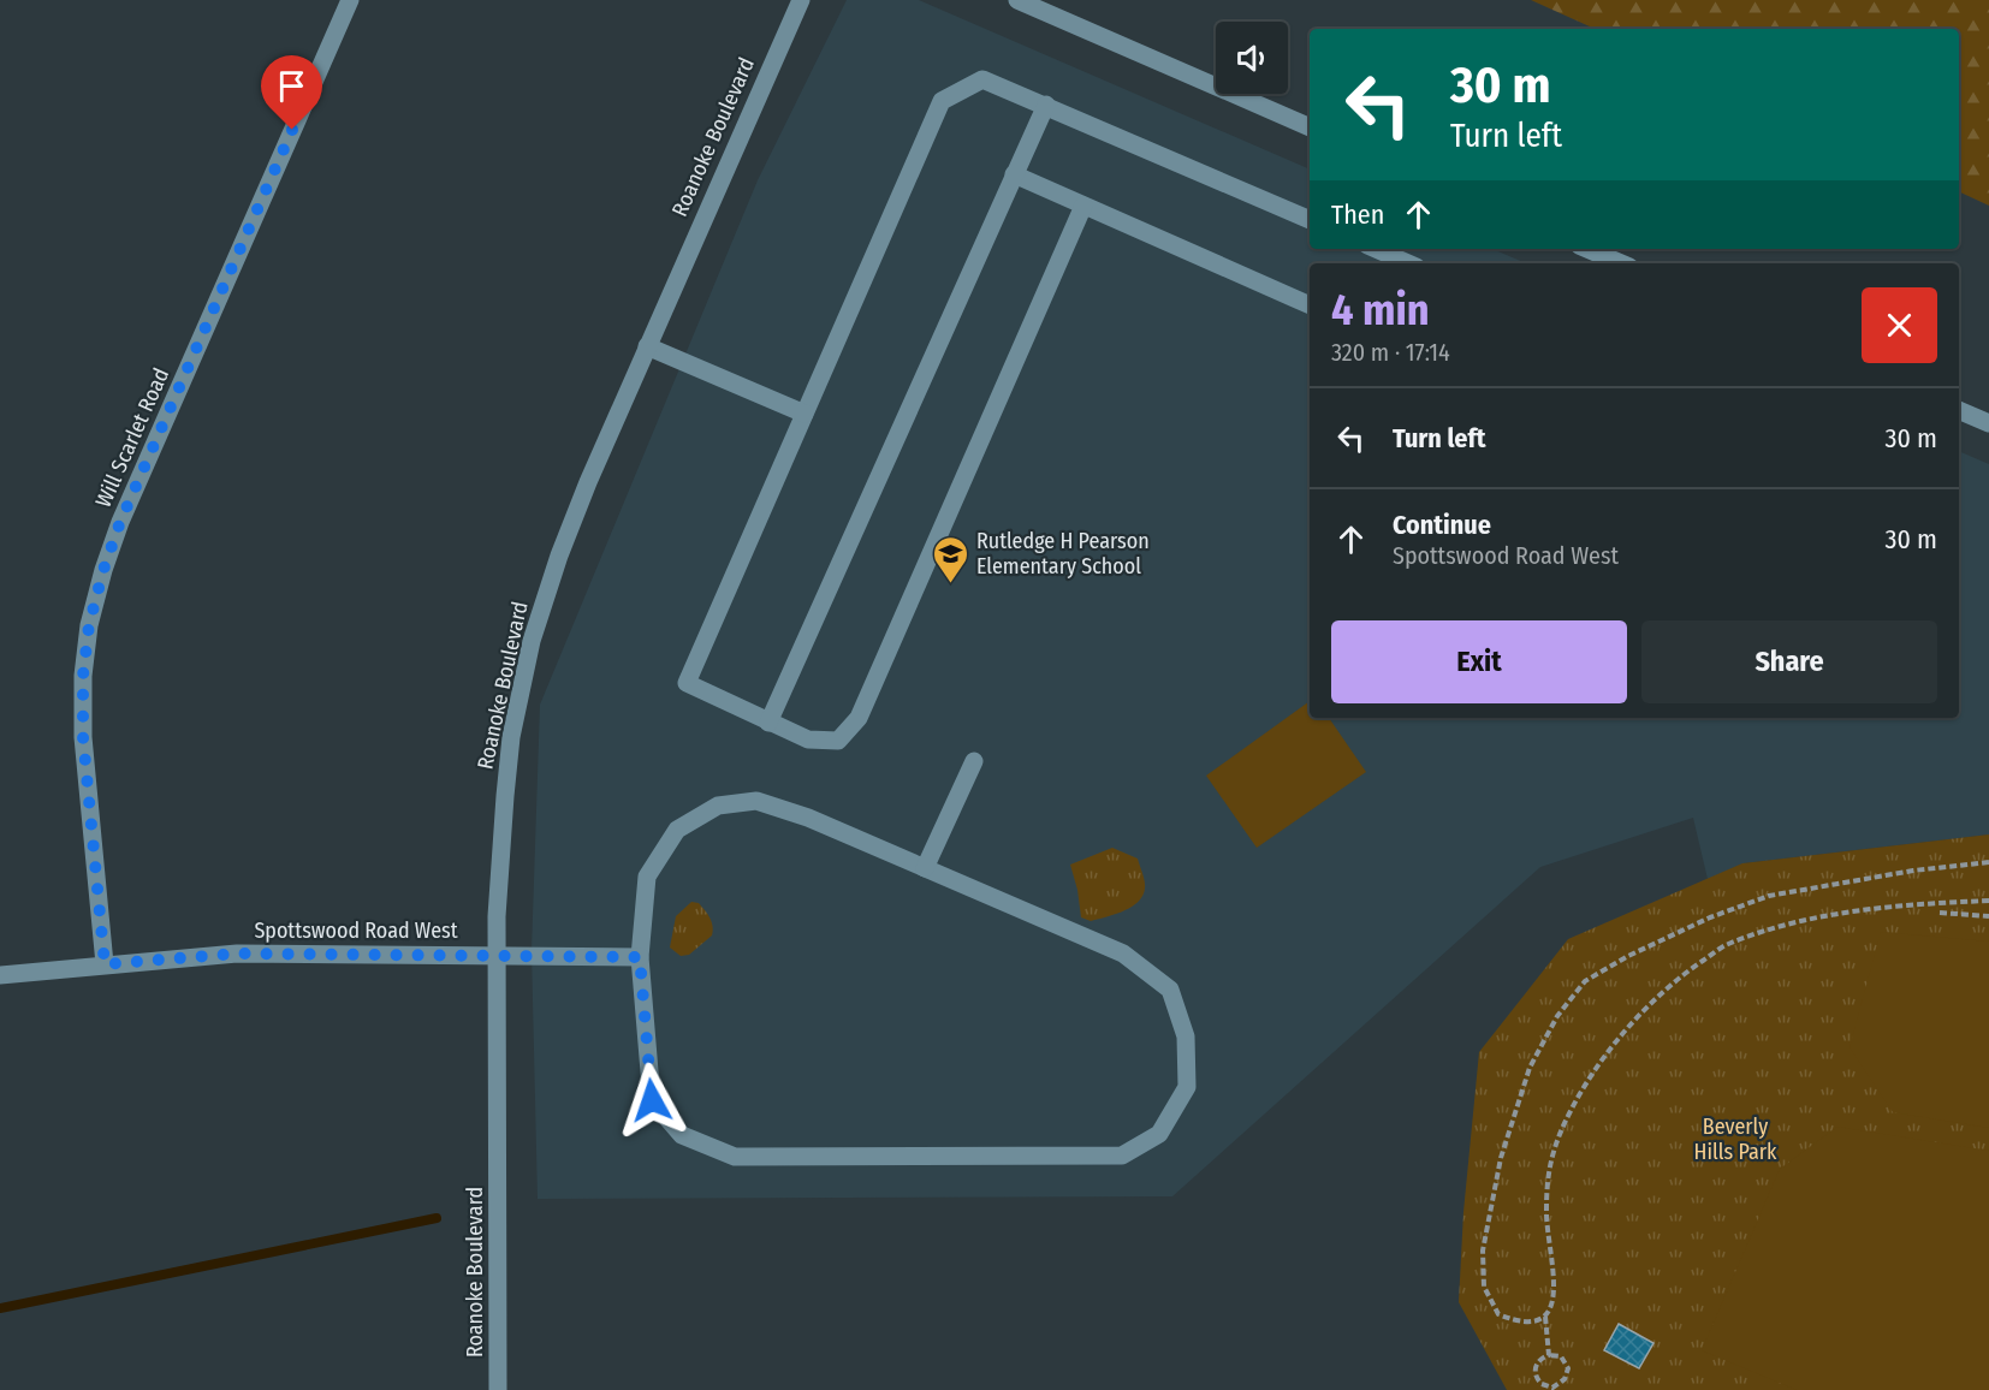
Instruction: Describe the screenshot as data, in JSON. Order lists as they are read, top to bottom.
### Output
{
  "streets": {
    "street": ["Roanoke Boulevard", "Will Scarlet Road", "Spottswood Road West"]
  },
  "crossings": [
    ["Roanoke Boulevard", "Spottswood Road West"],
    ["Will Scarlet Road", "Spottswood Road West"]
  ],
  "parks": ["Beverly Hills Park"],
  "places": {
    "school or university": ["Rutledge H Pearson Elementary School"]
  },
  "page": {
    "turn": ["30 m", "Turn left"],
    "then": "Then",
    "heading": ["4 min", "320 m · 17:14"],
    "list": [
      {
        "name": "Turn left",
        "value": "30 m"
      },
      {
        "name": "Continue",
        "note": "Spottswood Road West",
        "value": "30 m"
      }
    ],
    "buttons": ["Exit", "Share"]
  }
}
